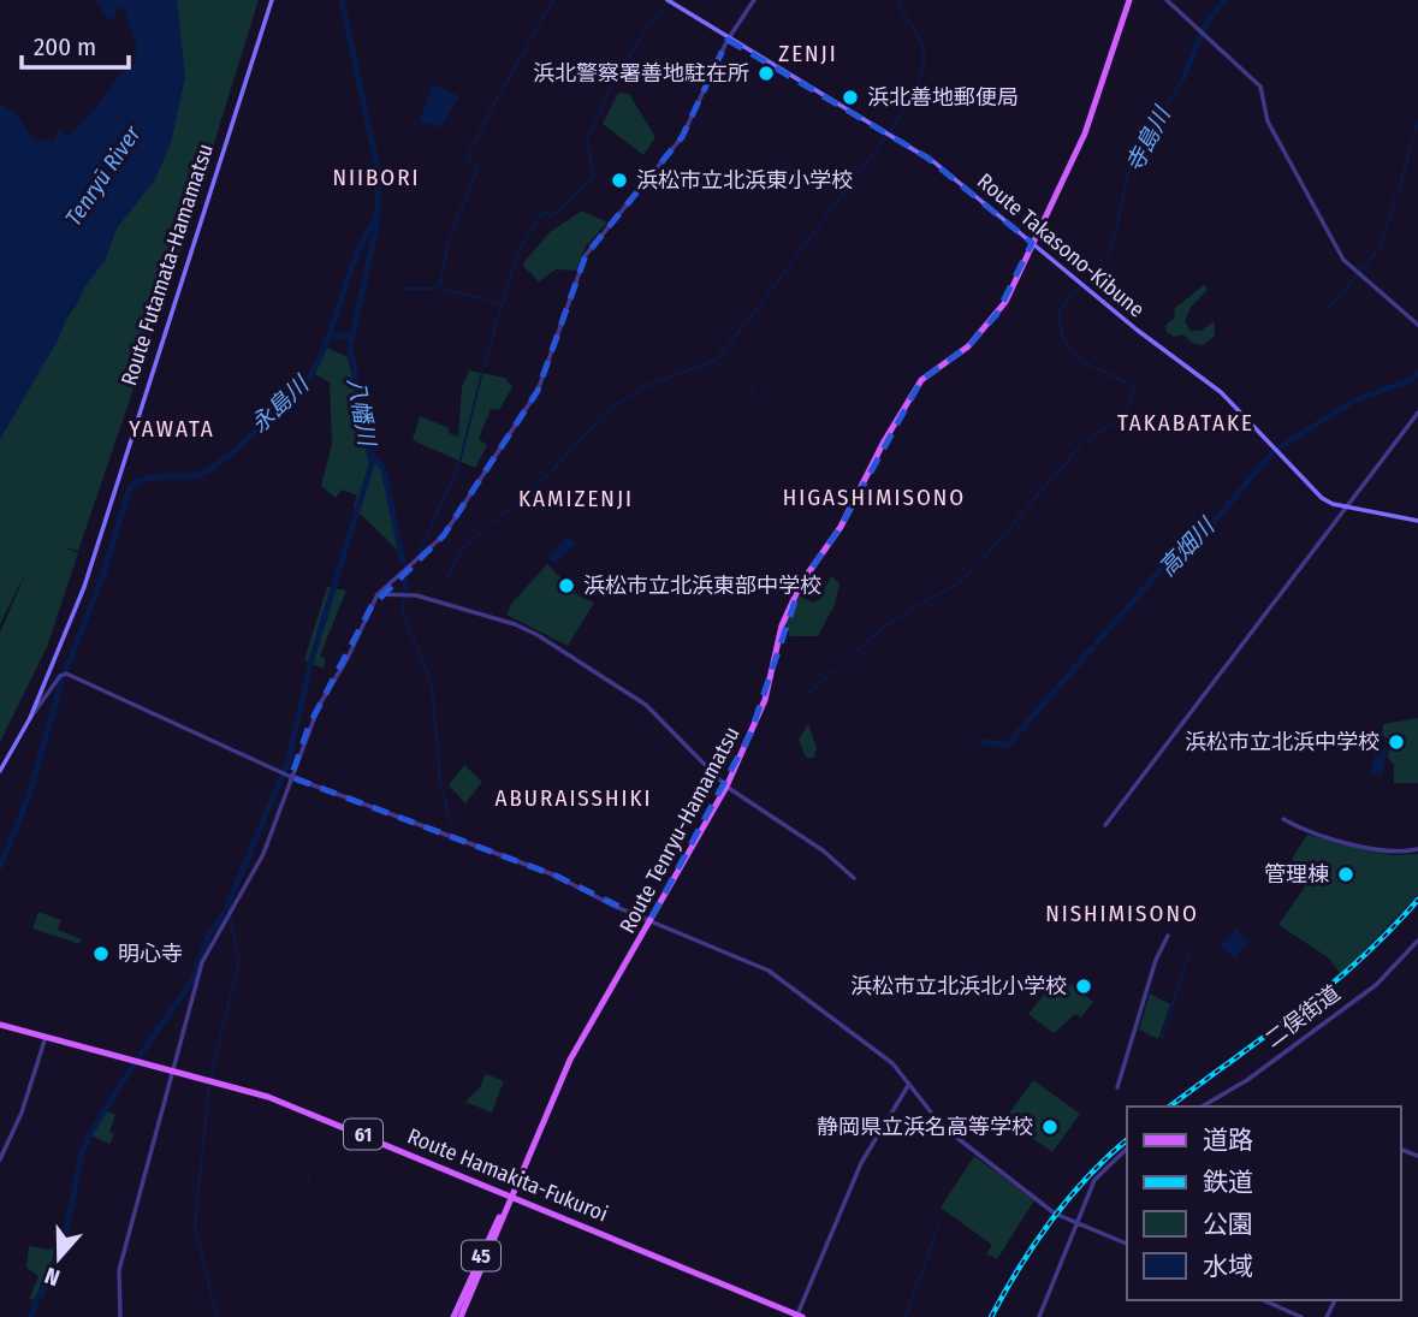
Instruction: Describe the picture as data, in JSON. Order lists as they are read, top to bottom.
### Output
{
  "streets": {
    "main road": [
      "Route Takasono-Kibune",
      "Route Futamata-Hamamatsu",
      "Route Tenryu-Hamamatsu",
      "61",
      "Route Hamakita-Fukuroi",
      "45"
    ],
    "street": ["二俣街道"]
  },
  "crossings": [
    ["Route Takasono-Kibune", "Route Tenryu-Hamamatsu"],
    ["Route Tenryu-Hamamatsu", "Route Hamakita-Fukuroi"]
  ],
  "districts": [
    "ZENJI",
    "NIIBORI",
    "TAKABATAKE",
    "YAWATA",
    "HIGASHIMISONO",
    "KAMIZENJI",
    "ABURAISSHIKI",
    "NISHIMISONO"
  ],
  "water": [
    "寺島川",
    "Tenryū River",
    "永島川",
    "八幡川",
    "高畑川"
  ],
  "places": [
    "浜北警察署善地駐在所",
    "浜北善地郵便局",
    "浜松市立北浜東小学校",
    "浜松市立北浜東部中学校",
    "浜松市立北浜中学校",
    "管理棟",
    "明心寺",
    "浜松市立北浜北小学校",
    "静岡県立浜名高等学校"
  ],
  "legend": [
    "道路",
    "鉄道",
    "公園",
    "水域"
  ],
  "scale_bar": "200 m",
  "north": "bottom"
}
